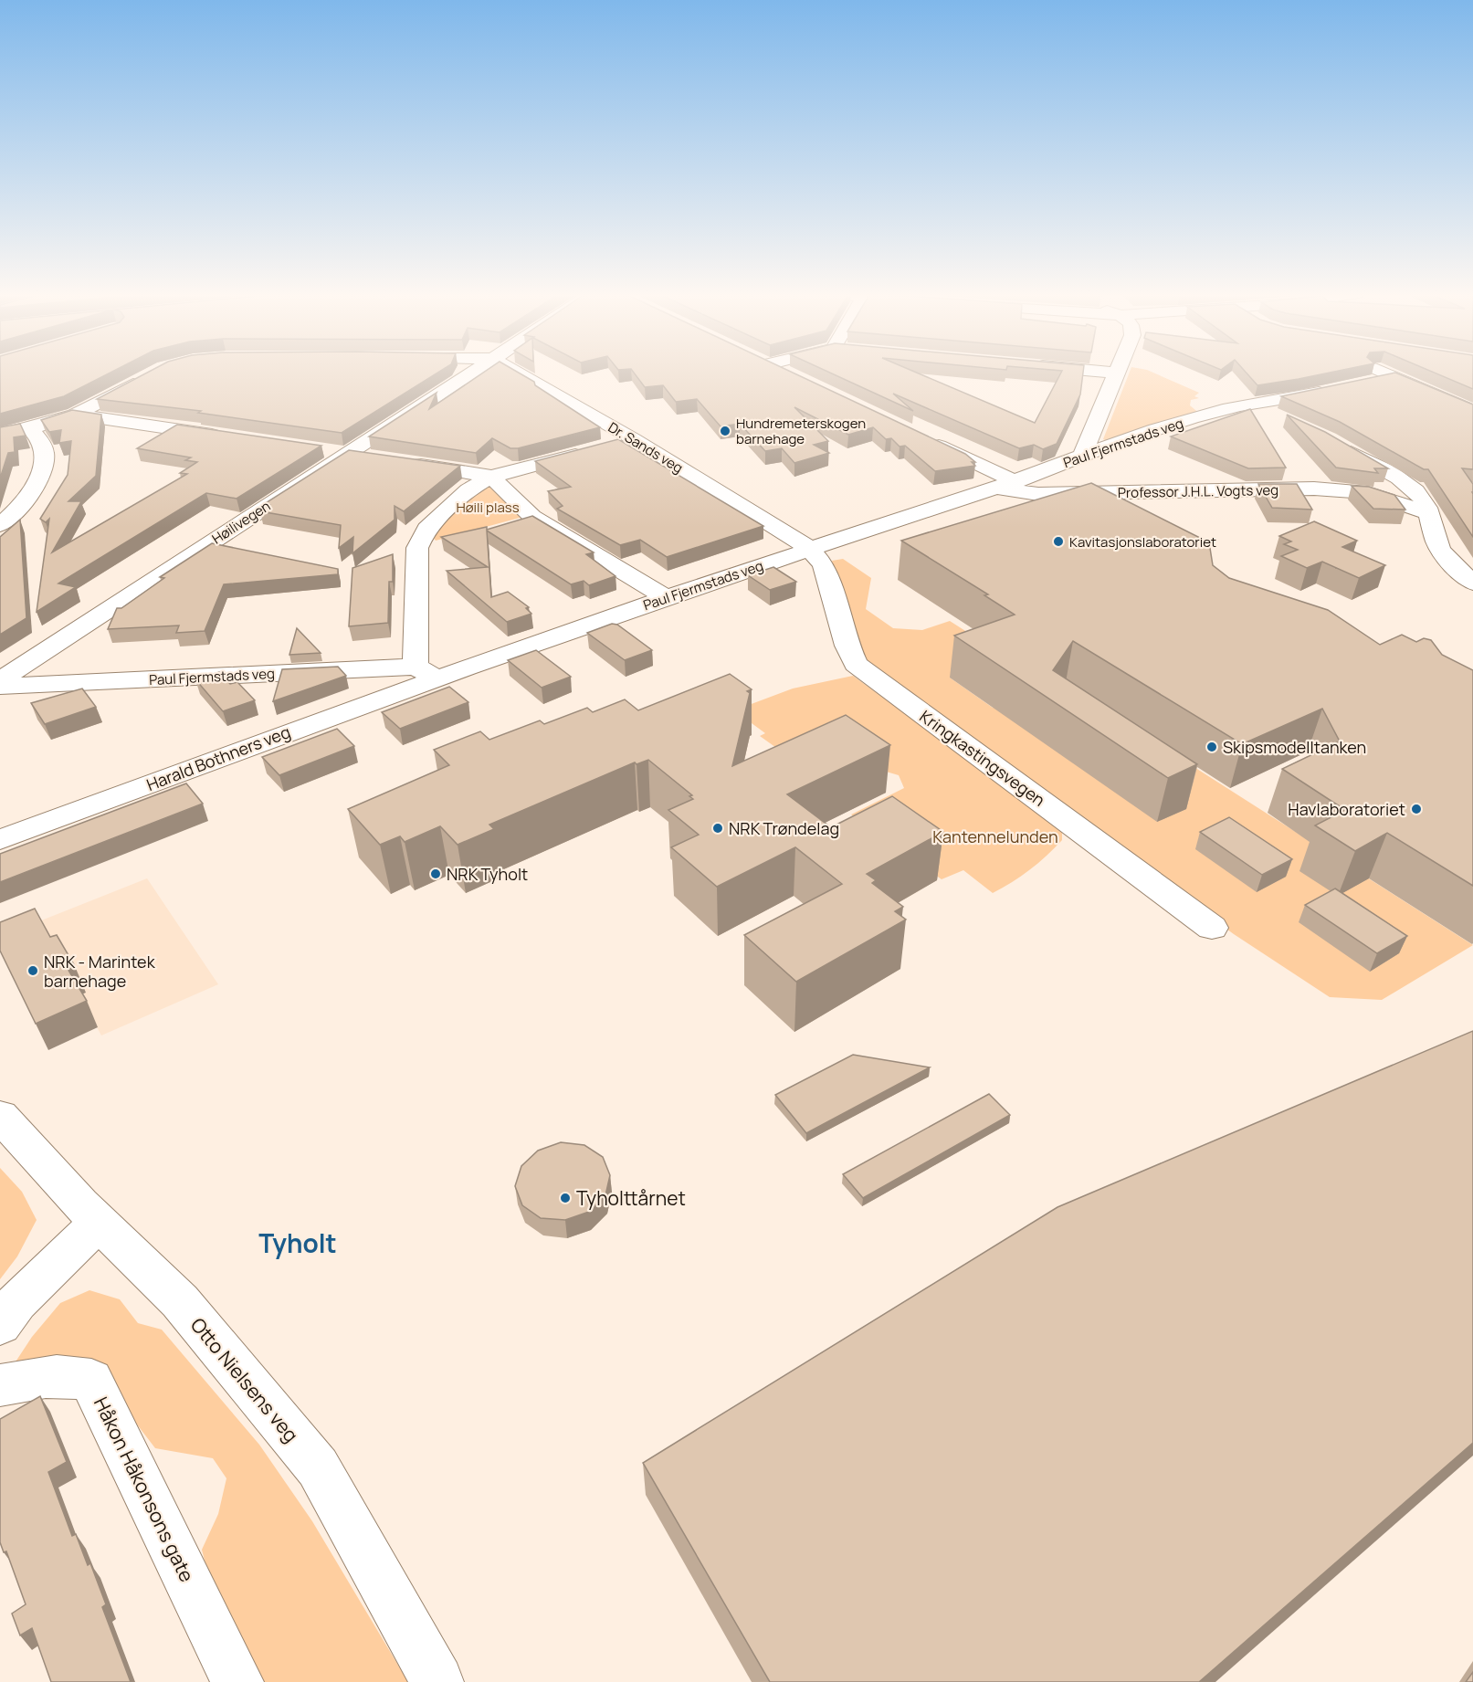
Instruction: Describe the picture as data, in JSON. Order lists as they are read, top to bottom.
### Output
{
  "streets": {
    "street": [
      "Paul Fjermstads veg",
      "Dr. Sands veg",
      "Professor J.H.L. Vogts veg",
      "Høilivegen",
      "Harald Bothners veg",
      "Kringkastingsvegen",
      "Otto Nielsens veg",
      "Håkon Håkonsons gate"
    ]
  },
  "crossings": [
    ["Paul Fjermstads veg", "Dr. Sands veg"],
    ["Paul Fjermstads veg", "Professor J.H.L. Vogts veg"],
    ["Paul Fjermstads veg", "Harald Bothners veg"],
    ["Paul Fjermstads veg", "Kringkastingsvegen"],
    ["Dr. Sands veg", "Kringkastingsvegen"]
  ],
  "districts": ["Tyholt"],
  "parks": ["Høili plass", "Kantennelunden"],
  "places": [
    "Hundremeterskogen barnehage",
    "Kavitasjonslaboratoriet",
    "Skipsmodelltanken",
    "Havlaboratoriet",
    "NRK Trøndelag",
    "NRK Tyholt",
    "NRK - Marintek barnehage",
    "Tyholttårnet"
  ]
}
